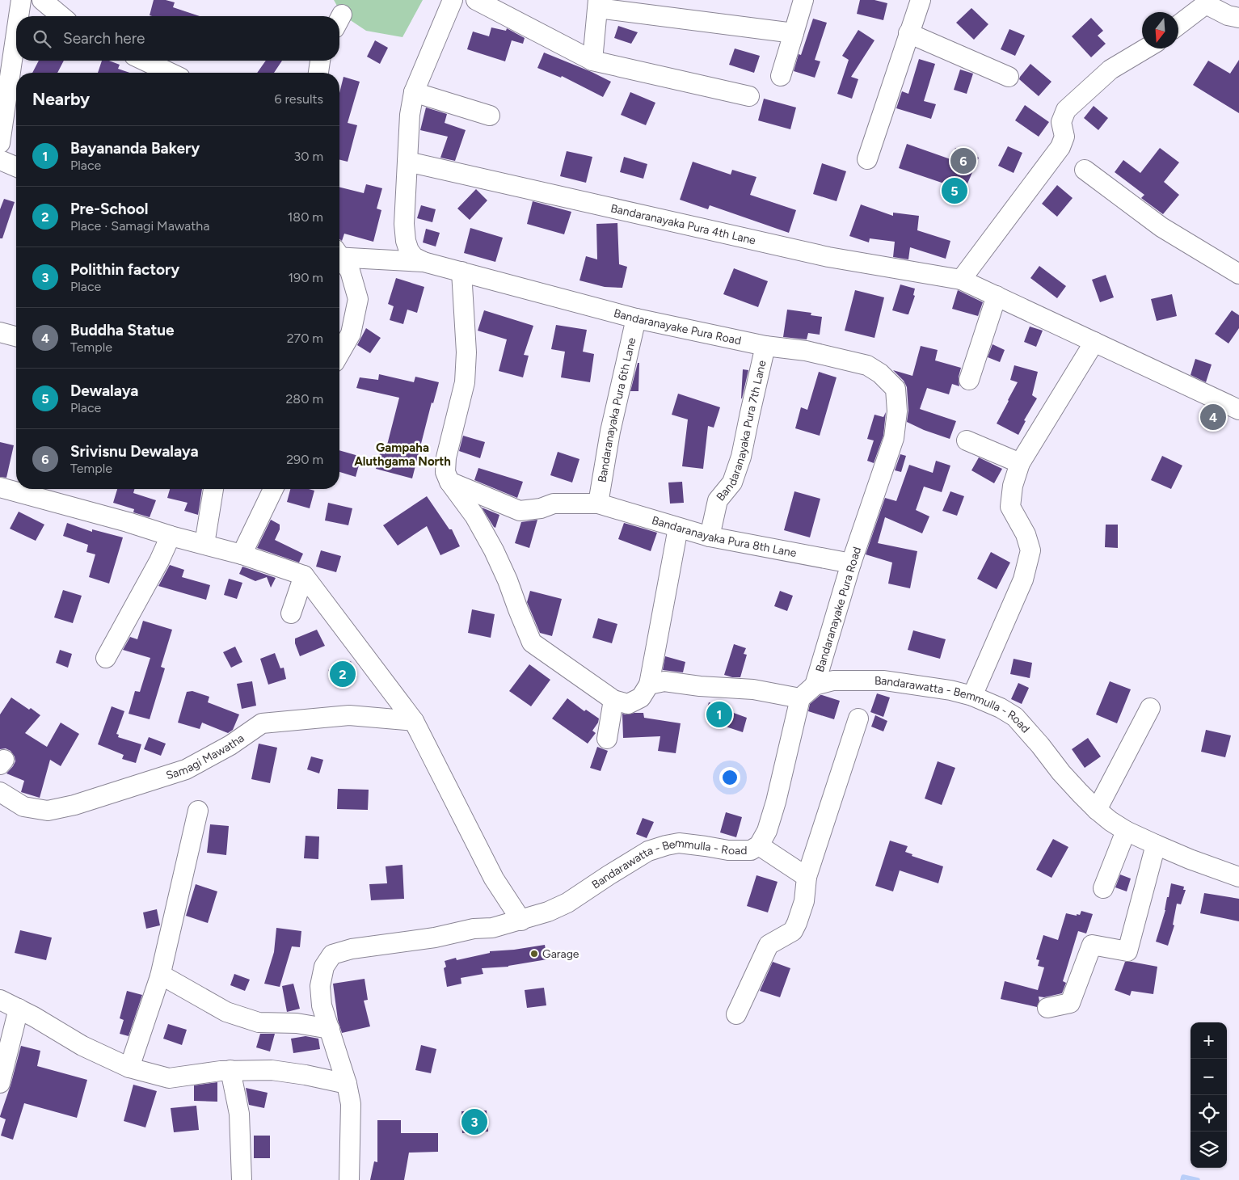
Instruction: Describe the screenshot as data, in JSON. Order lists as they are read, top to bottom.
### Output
{
  "streets": {
    "street": [
      "Bandaranayaka Pura 4th Lane",
      "Bandaranayake Pura Road",
      "Bandaranayaka Pura 6th Lane",
      "Bandaranayaka Pura 7th Lane",
      "Bandaranayaka Pura 8th Lane",
      "Bandarawatta - Bemmulla - Road",
      "Samagi Mawatha"
    ]
  },
  "crossings": [
    ["Bandaranayaka Pura 4th Lane", "Bandaranayake Pura Road"],
    ["Bandaranayake Pura Road", "Bandaranayaka Pura 6th Lane"],
    ["Bandaranayake Pura Road", "Bandaranayaka Pura 7th Lane"],
    ["Bandaranayake Pura Road", "Bandaranayaka Pura 8th Lane"],
    ["Bandaranayake Pura Road", "Bandarawatta - Bemmulla - Road"],
    ["Bandaranayaka Pura 6th Lane", "Bandaranayaka Pura 8th Lane"],
    ["Bandaranayaka Pura 7th Lane", "Bandaranayaka Pura 8th Lane"]
  ],
  "districts": ["Gampaha Aluthgama North"],
  "places": ["Garage"],
  "north": "bottom",
  "page": {
    "search": "Search here",
    "heading": ["Nearby", "6 results"],
    "list": [
      {
        "mark": "1",
        "name": "Bayananda Bakery",
        "note": "Place",
        "value": "30 m"
      },
      {
        "mark": "2",
        "name": "Pre-School",
        "note": "Place · Samagi Mawatha",
        "value": "180 m"
      },
      {
        "mark": "3",
        "name": "Polithin factory",
        "note": "Place",
        "value": "190 m"
      },
      {
        "mark": "4",
        "name": "Buddha Statue",
        "note": "Temple",
        "value": "270 m"
      },
      {
        "mark": "5",
        "name": "Dewalaya",
        "note": "Place",
        "value": "280 m"
      },
      {
        "mark": "6",
        "name": "Srivisnu Dewalaya",
        "note": "Temple",
        "value": "290 m"
      }
    ],
    "pins": [
      "6",
      "5",
      "4",
      "2",
      "1",
      "3"
    ],
    "map_buttons": ["+", "−"]
  }
}
